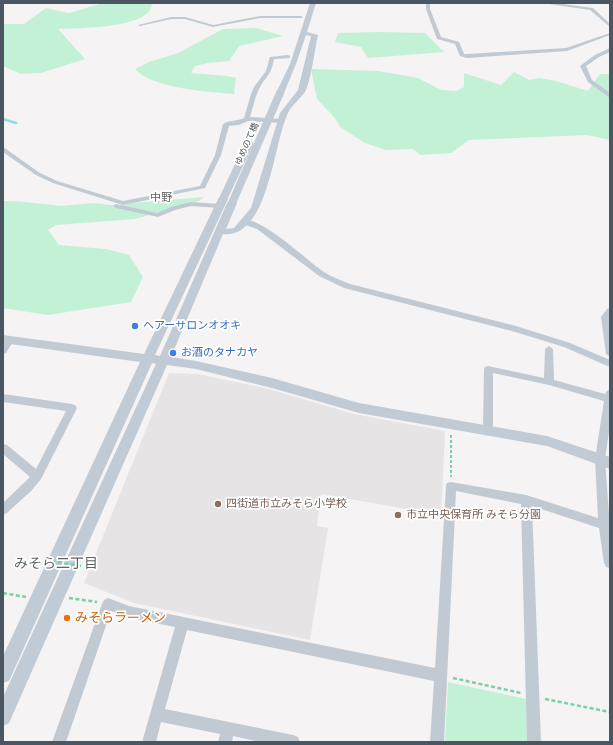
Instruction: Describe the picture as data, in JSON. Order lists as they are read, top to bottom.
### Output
{
  "streets": {
    "street": ["ゆめのて橋"]
  },
  "districts": ["中野", "みそら二丁目"],
  "places": [
    "ヘアーサロンオオキ",
    "お酒のタナカヤ",
    "四街道市立みそら小学校",
    "市立中央保育所 みそら分園",
    "みそらラーメン"
  ]
}
